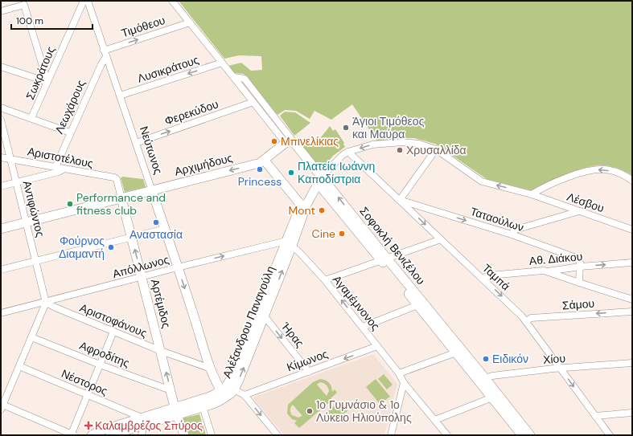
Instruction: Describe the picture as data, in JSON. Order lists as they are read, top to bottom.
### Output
{
  "streets": {
    "street": [
      "Τιμόθεου",
      "Λυσικράτους",
      "Σωκράτους",
      "Λεωχάρους",
      "Φερεκύδου",
      "Νεύτωνος",
      "Αριστοτέλους",
      "Αρχιμήδους",
      "Λέσβου",
      "Αντιφώντος",
      "Ταταούλων",
      "Σοφοκλή Βενιζέλου",
      "Αθ. Διάκου",
      "Απόλλωνος",
      "Ταμπά",
      "Αγαμέμνονος",
      "Αρτέμιδος",
      "Σάμου",
      "Αριστοφάνους",
      "Αλέξανδρου Παναγούλη",
      "Ήρας",
      "Αφροδίτης",
      "Χίου",
      "Κίμωνος",
      "Νέστορος"
    ]
  },
  "crossings": [
    ["Τιμόθεου", "Λεωχάρους"],
    ["Τιμόθεου", "Νεύτωνος"],
    ["Τιμόθεου", "Σοφοκλή Βενιζέλου"],
    ["Λυσικράτους", "Νεύτωνος"],
    ["Λυσικράτους", "Σοφοκλή Βενιζέλου"],
    ["Λεωχάρους", "Νεύτωνος"],
    ["Λεωχάρους", "Αριστοτέλους"],
    ["Φερεκύδου", "Νεύτωνος"],
    ["Φερεκύδου", "Σοφοκλή Βενιζέλου"],
    ["Νεύτωνος", "Αρχιμήδους"],
    ["Νεύτωνος", "Απόλλωνος"],
    ["Νεύτωνος", "Αριστοφάνους"],
    ["Νεύτωνος", "Αλέξανδρου Παναγούλη"],
    ["Αριστοτέλους", "Αντιφώντος"],
    ["Αριστοτέλους", "Αρτέμιδος"],
    ["Αρχιμήδους", "Αντιφώντος"],
    ["Αρχιμήδους", "Σοφοκλή Βενιζέλου"],
    ["Αρχιμήδους", "Αρτέμιδος"],
    ["Λέσβου", "Ταμπά"],
    ["Αντιφώντος", "Απόλλωνος"],
    ["Αντιφώντος", "Αριστοφάνους"],
    ["Ταταούλων", "Αθ. Διάκου"],
    ["Ταταούλων", "Ταμπά"],
    ["Σοφοκλή Βενιζέλου", "Αλέξανδρου Παναγούλη"],
    ["Σοφοκλή Βενιζέλου", "Χίου"],
    ["Αθ. Διάκου", "Ταμπά"],
    ["Απόλλωνος", "Αγαμέμνονος"],
    ["Απόλλωνος", "Αρτέμιδος"],
    ["Απόλλωνος", "Αριστοφάνους"],
    ["Απόλλωνος", "Αλέξανδρου Παναγούλη"],
    ["Ταμπά", "Σάμου"],
    ["Ταμπά", "Χίου"],
    ["Αγαμέμνονος", "Αλέξανδρου Παναγούλη"],
    ["Αγαμέμνονος", "Κίμωνος"],
    ["Αρτέμιδος", "Αριστοφάνους"],
    ["Αρτέμιδος", "Αλέξανδρου Παναγούλη"],
    ["Αρτέμιδος", "Αφροδίτης"],
    ["Αλέξανδρου Παναγούλη", "Ήρας"],
    ["Αλέξανδρου Παναγούλη", "Νέστορος"],
    ["Ήρας", "Κίμωνος"]
  ],
  "one_way": [
    "Τιμόθεου",
    "Λυσικράτους",
    "Φερεκύδου",
    "Αρχιμήδους",
    "Λέσβου",
    "Ταταούλων",
    "Απόλλωνος",
    "Ταμπά",
    "Ήρας",
    "Κίμωνος"
  ],
  "places": {
    "other": [
      "Άγιοι Τιμόθεος και Μαύρα",
      "Μπινελίκιας",
      "Χρυσαλλίδα",
      "Princess",
      "Πλατεία Ιωάννη Καποδίστρια",
      "Performance and fitness club",
      "Mont",
      "Αναστασία",
      "Cine",
      "Φούρνος Διαμαντή",
      "Ειδικόν",
      "1ο Γυμνάσιο & 1ο Λύκειο Ηλιούπολης"
    ],
    "health": ["Καλαμβρέζος Σπύρος"]
  },
  "scale_bar": "100 m"
}
